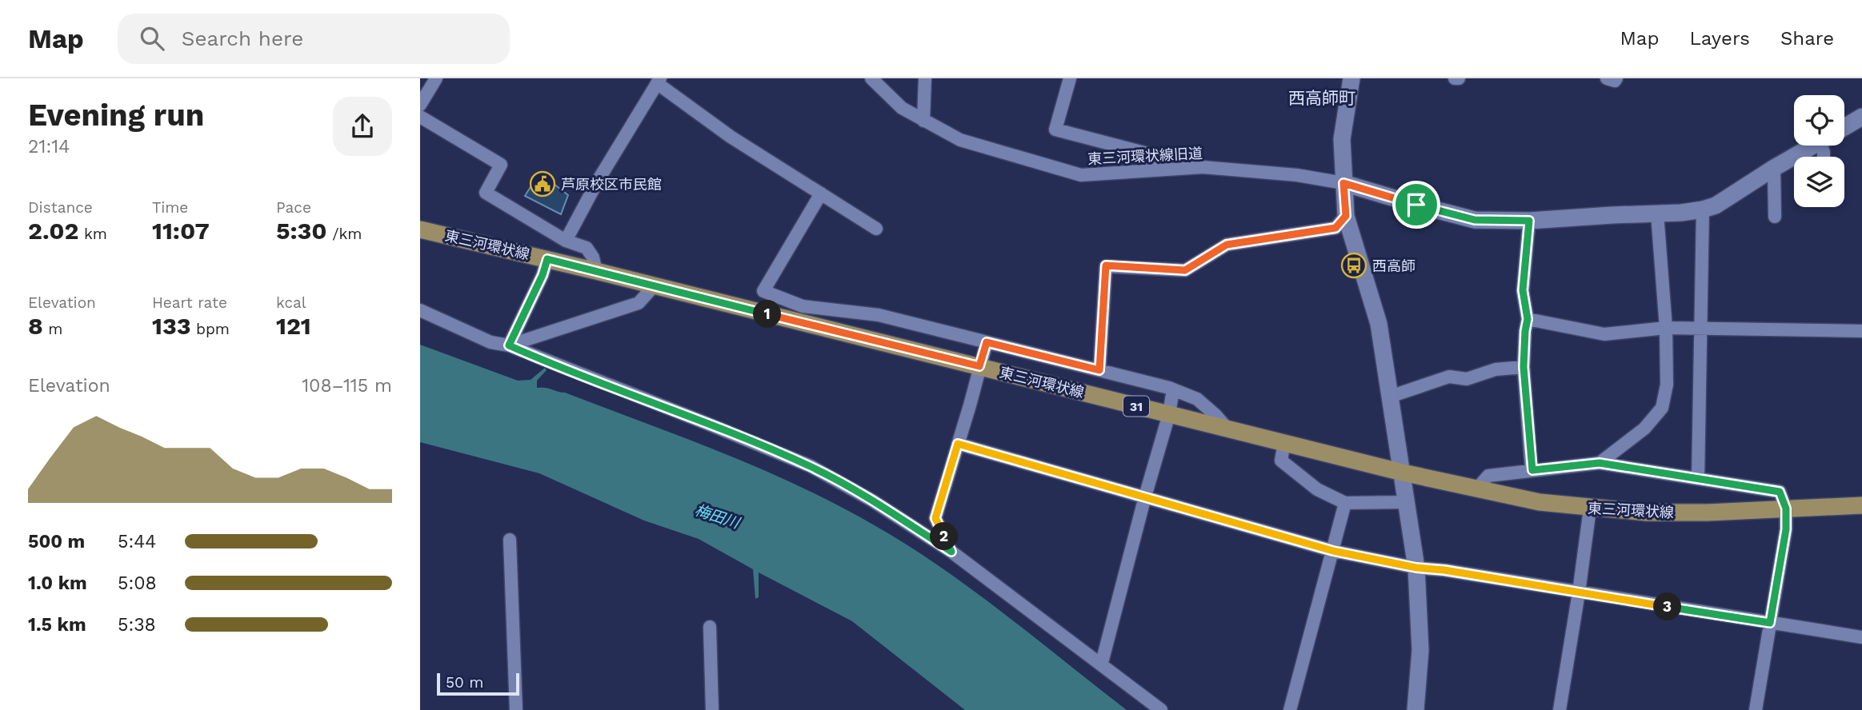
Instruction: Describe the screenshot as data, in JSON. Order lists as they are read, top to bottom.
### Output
{
  "streets": {
    "main road": ["東三河環状線", "31"],
    "street": ["東三河環状線旧道"]
  },
  "districts": ["西高師町"],
  "water": ["梅田川"],
  "places": {
    "public building": ["芦原校区市民館"],
    "bus stop": ["西高師"]
  },
  "scale_bar": "50 m",
  "page": {
    "header": "Map",
    "search": "Search here",
    "nav": ["Map", "Layers", "Share"],
    "heading": ["Evening run", "21:14"],
    "stats": [
      ["Distance", "2.02 km"],
      ["Time", "11:07"],
      ["Pace", "5:30 /km"],
      ["Elevation", "8 m"],
      ["Heart rate", "133 bpm"],
      ["kcal", "121"]
    ],
    "pins": ["1", "2", "3"],
    "chart": ["Elevation", "108–115 m"],
    "list": [
      {
        "name": "500 m",
        "note": "5:44"
      },
      {
        "name": "1.0 km",
        "note": "5:08"
      },
      {
        "name": "1.5 km",
        "note": "5:38"
      }
    ],
    "scale": "50 m"
  }
}
